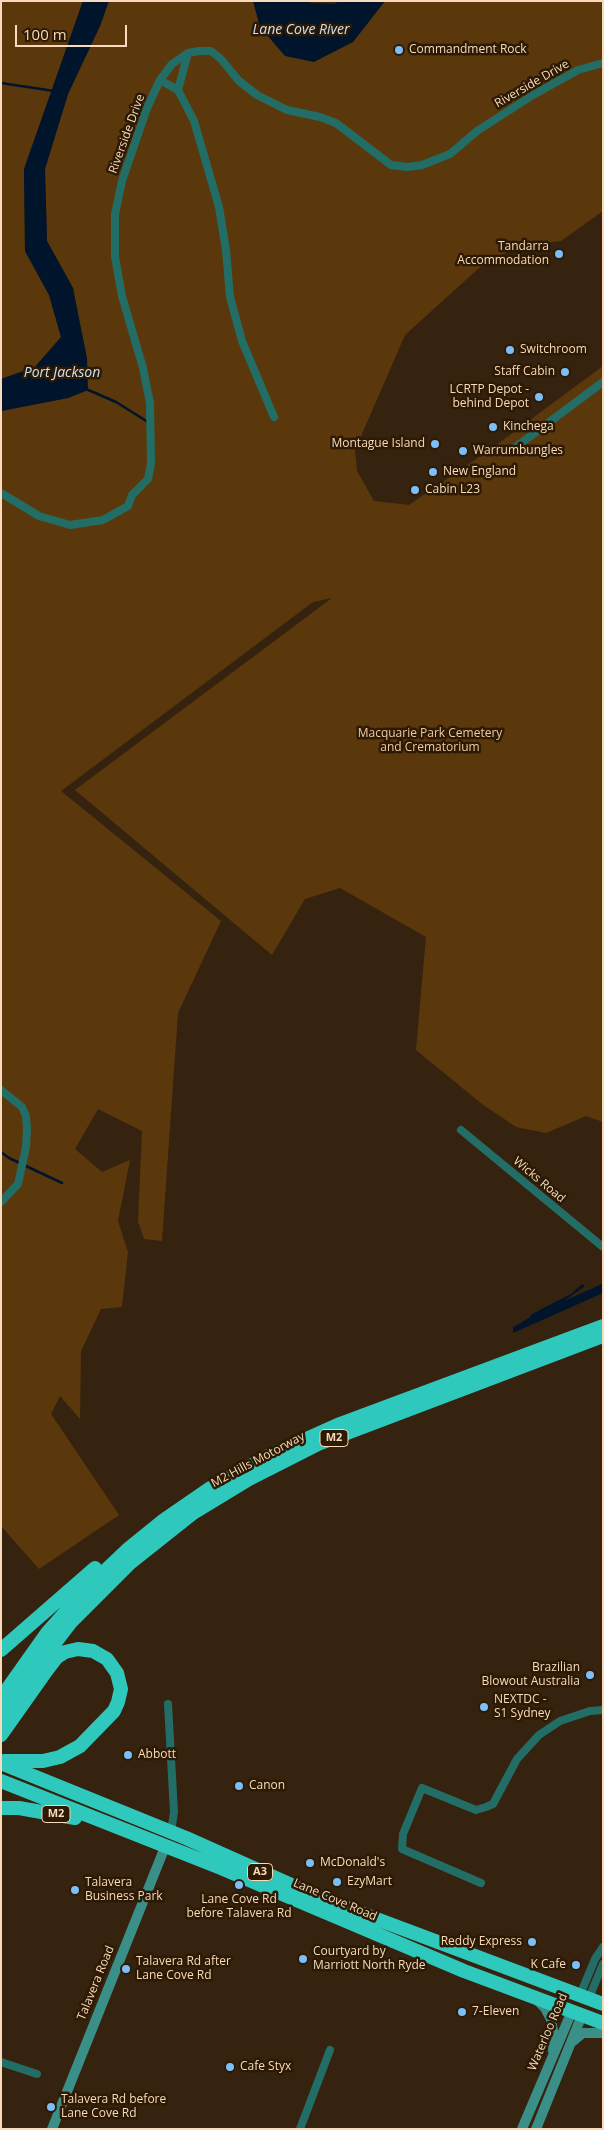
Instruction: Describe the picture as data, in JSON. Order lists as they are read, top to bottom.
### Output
{
  "streets": {
    "highway": [
      "M2",
      "M2 Hills Motorway",
      "A3",
      "Lane Cove Road",
      "Waterloo Road"
    ],
    "street": ["Riverside Drive", "Wicks Road", "Talavera Road"]
  },
  "crossings": [
    ["M2", "M2 Hills Motorway"],
    ["M2", "Lane Cove Road"],
    ["Lane Cove Road", "Talavera Road"],
    ["Lane Cove Road", "Waterloo Road"]
  ],
  "water": ["Lane Cove River", "Port Jackson"],
  "parks": ["Macquarie Park Cemetery and Crematorium"],
  "places": [
    "Commandment Rock",
    "Tandarra Accommodation",
    "Switchroom",
    "Staff Cabin",
    "LCRTP Depot - behind Depot",
    "Kinchega",
    "Montague Island",
    "Warrumbungles",
    "New England",
    "Cabin L23",
    "Brazilian Blowout Australia",
    "NEXTDC - S1 Sydney",
    "Abbott",
    "Canon",
    "McDonald's",
    "EzyMart",
    "Lane Cove Rd before Talavera Rd",
    "Talavera Business Park",
    "Reddy Express",
    "Courtyard by Marriott North Ryde",
    "K Cafe",
    "Talavera Rd after Lane Cove Rd",
    "7-Eleven",
    "Cafe Styx",
    "Talavera Rd before Lane Cove Rd"
  ],
  "scale_bar": "100 m"
}
